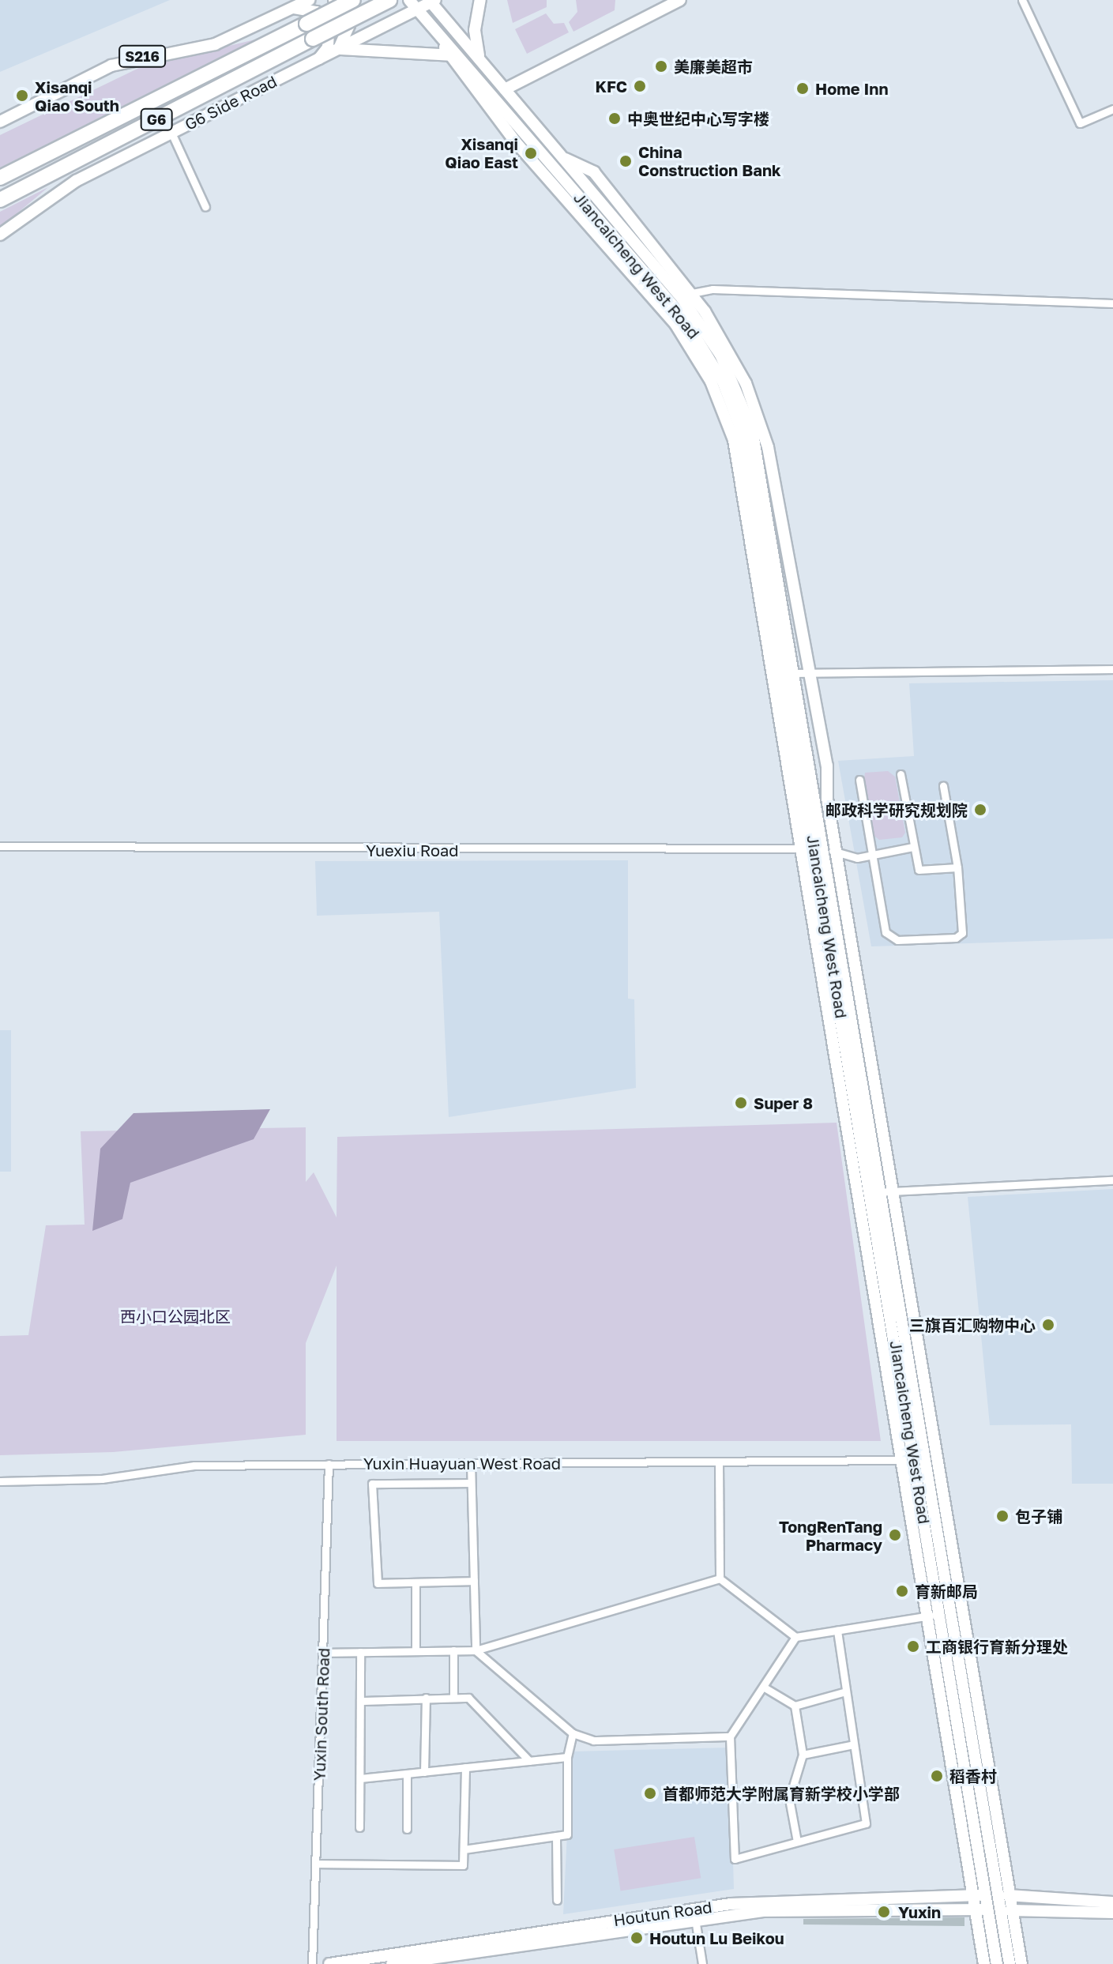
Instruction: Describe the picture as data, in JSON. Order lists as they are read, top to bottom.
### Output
{
  "streets": {
    "highway": ["G6"],
    "main road": [
      "S216",
      "G6 Side Road",
      "Jiancaicheng West Road",
      "Houtun Road"
    ],
    "street": ["Yuexiu Road", "Yuxin Huayuan West Road", "Yuxin South Road"]
  },
  "crossings": [
    ["G6 Side Road", "Jiancaicheng West Road"],
    ["Jiancaicheng West Road", "Yuexiu Road"],
    ["Jiancaicheng West Road", "Yuxin Huayuan West Road"],
    ["Jiancaicheng West Road", "Houtun Road"],
    ["Yuxin Huayuan West Road", "Yuxin South Road"]
  ],
  "parks": ["西小口公园北区"],
  "places": [
    "美廉美超市",
    "KFC",
    "Home Inn",
    "Xisanqi Qiao South",
    "中奥世纪中心写字楼",
    "Xisanqi Qiao East",
    "China Construction Bank",
    "邮政科学研究规划院",
    "Super 8",
    "三旗百汇购物中心",
    "包子铺",
    "TongRenTang Pharmacy",
    "育新邮局",
    "工商银行育新分理处",
    "稻香村",
    "首都师范大学附属育新学校小学部",
    "Yuxin",
    "Houtun Lu Beikou"
  ]
}
